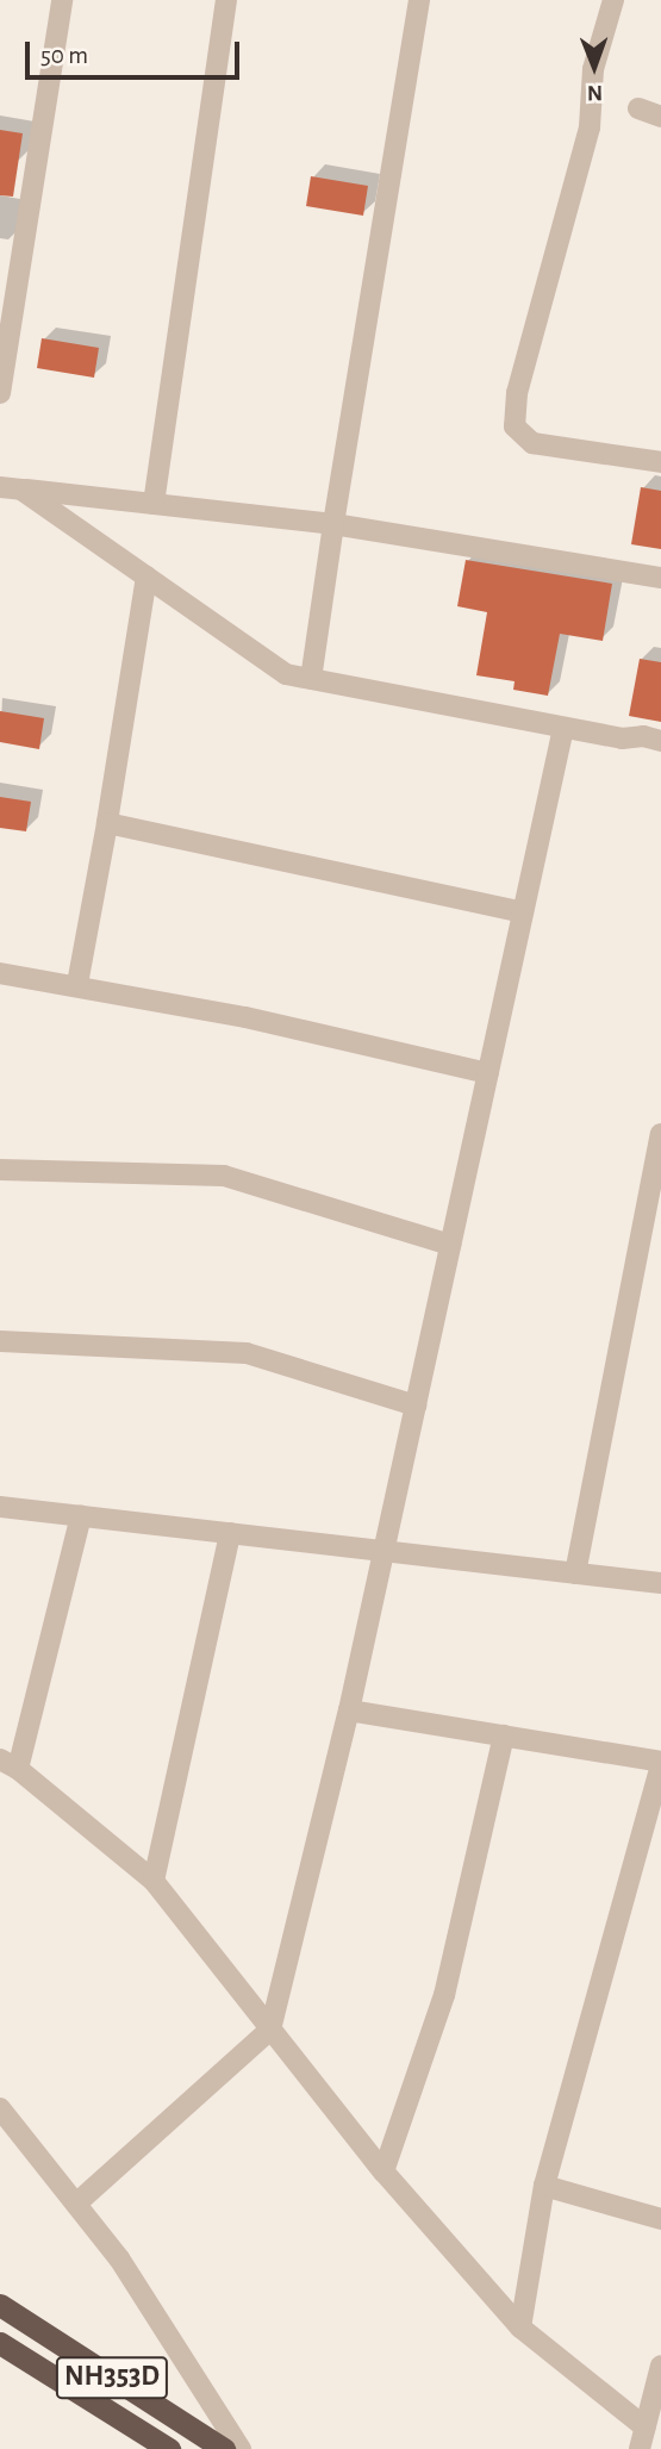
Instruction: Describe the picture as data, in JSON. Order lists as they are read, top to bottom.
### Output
{
  "streets": {
    "highway": ["NH353D"]
  },
  "scale_bar": "50 m",
  "north": "bottom"
}
